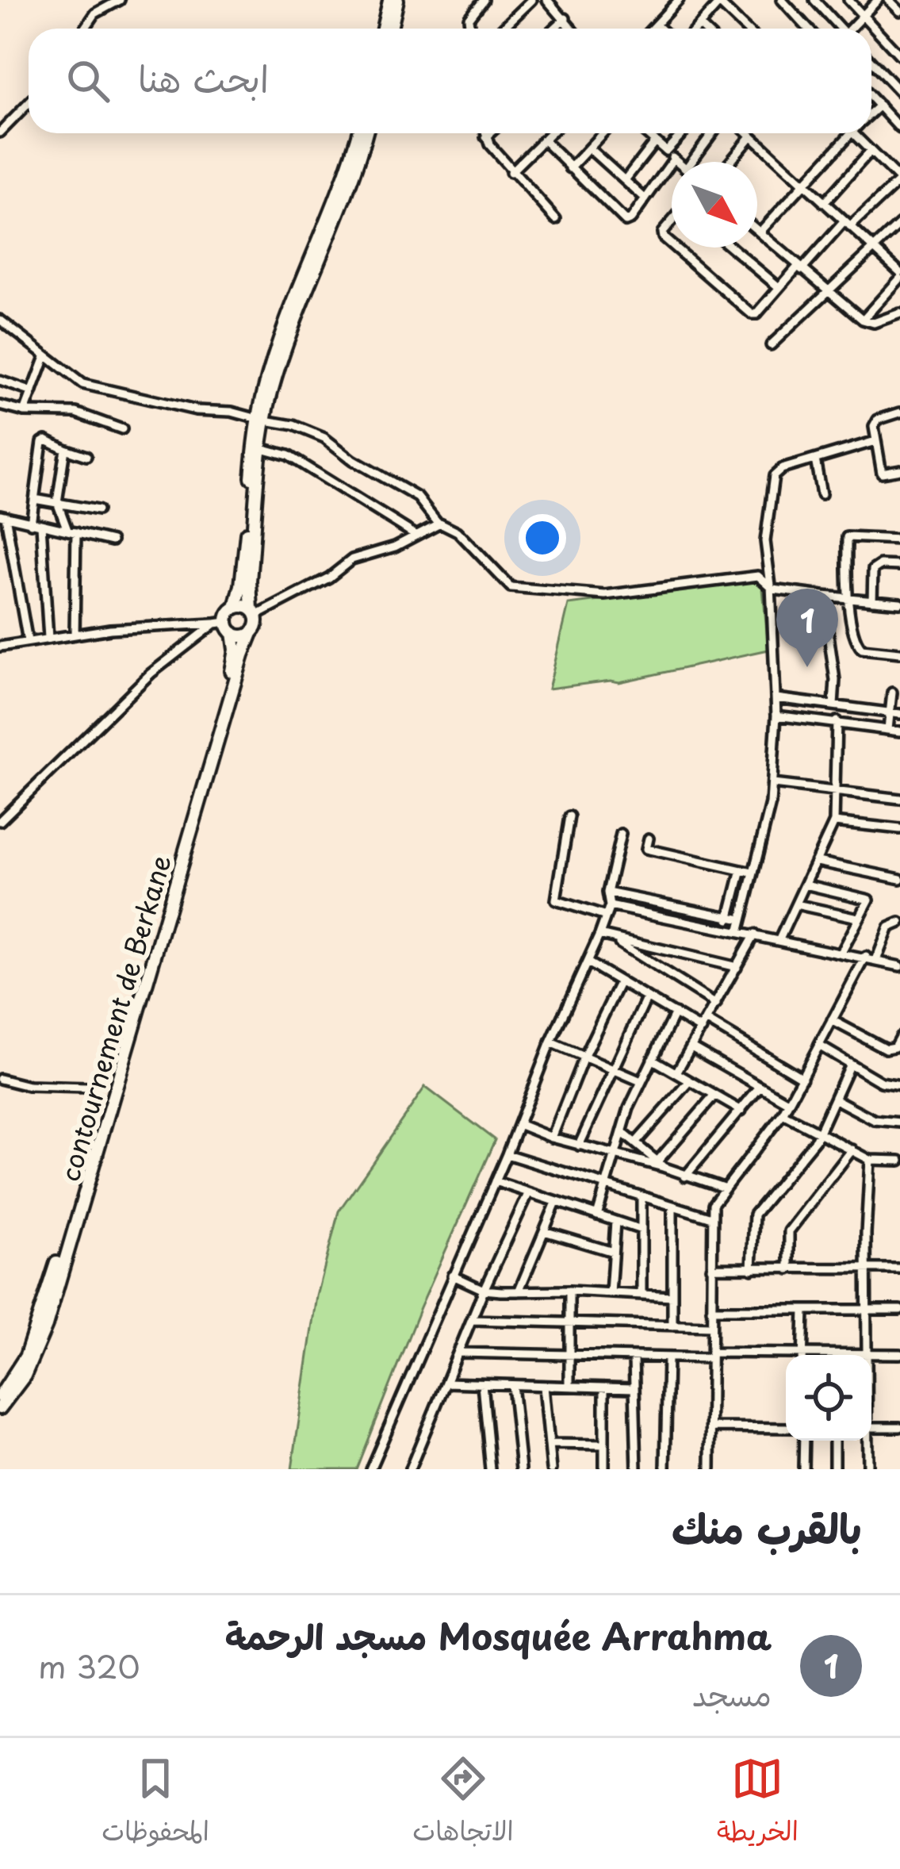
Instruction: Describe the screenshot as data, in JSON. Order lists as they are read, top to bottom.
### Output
{
  "streets": {
    "highway": ["contournement de Berkane"]
  },
  "north": "bottom right",
  "page": {
    "search": "ابحث هنا",
    "pins": "1",
    "heading": "بالقرب منك",
    "list": [
      {
        "mark": "1",
        "name": "Mosquée Arrahma مسجد الرحمة",
        "note": "مسجد",
        "value": "320 m"
      }
    ],
    "nav": ["الخريطة", "الاتجاهات", "المحفوظات"]
  }
}
